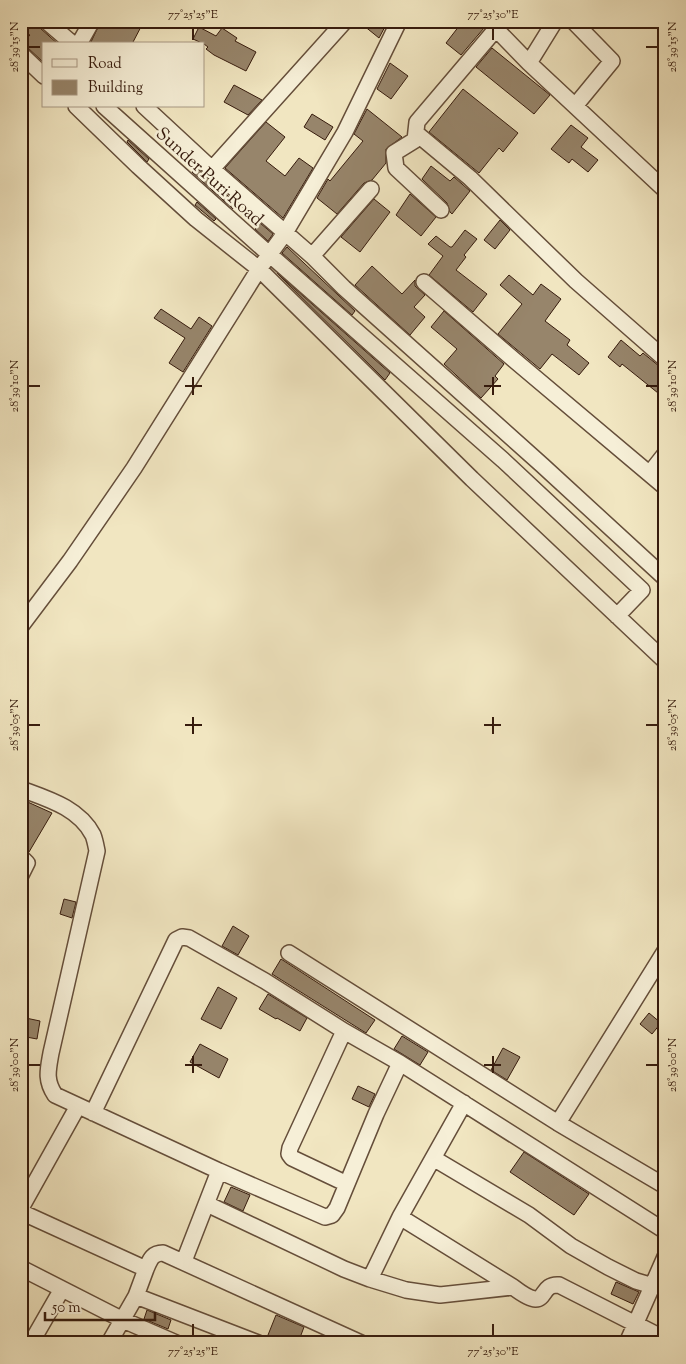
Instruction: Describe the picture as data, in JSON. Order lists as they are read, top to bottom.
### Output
{
  "streets": {
    "street": ["Sunder Puri Road"]
  },
  "legend": ["Road", "Building"],
  "scale_bar": "50 m",
  "coordinates": [
    "77°25'25\"E",
    "77°25'30\"E",
    "28°39'15\"N",
    "28°39'10\"N",
    "28°39'05\"N",
    "28°39'00\"N"
  ]
}
